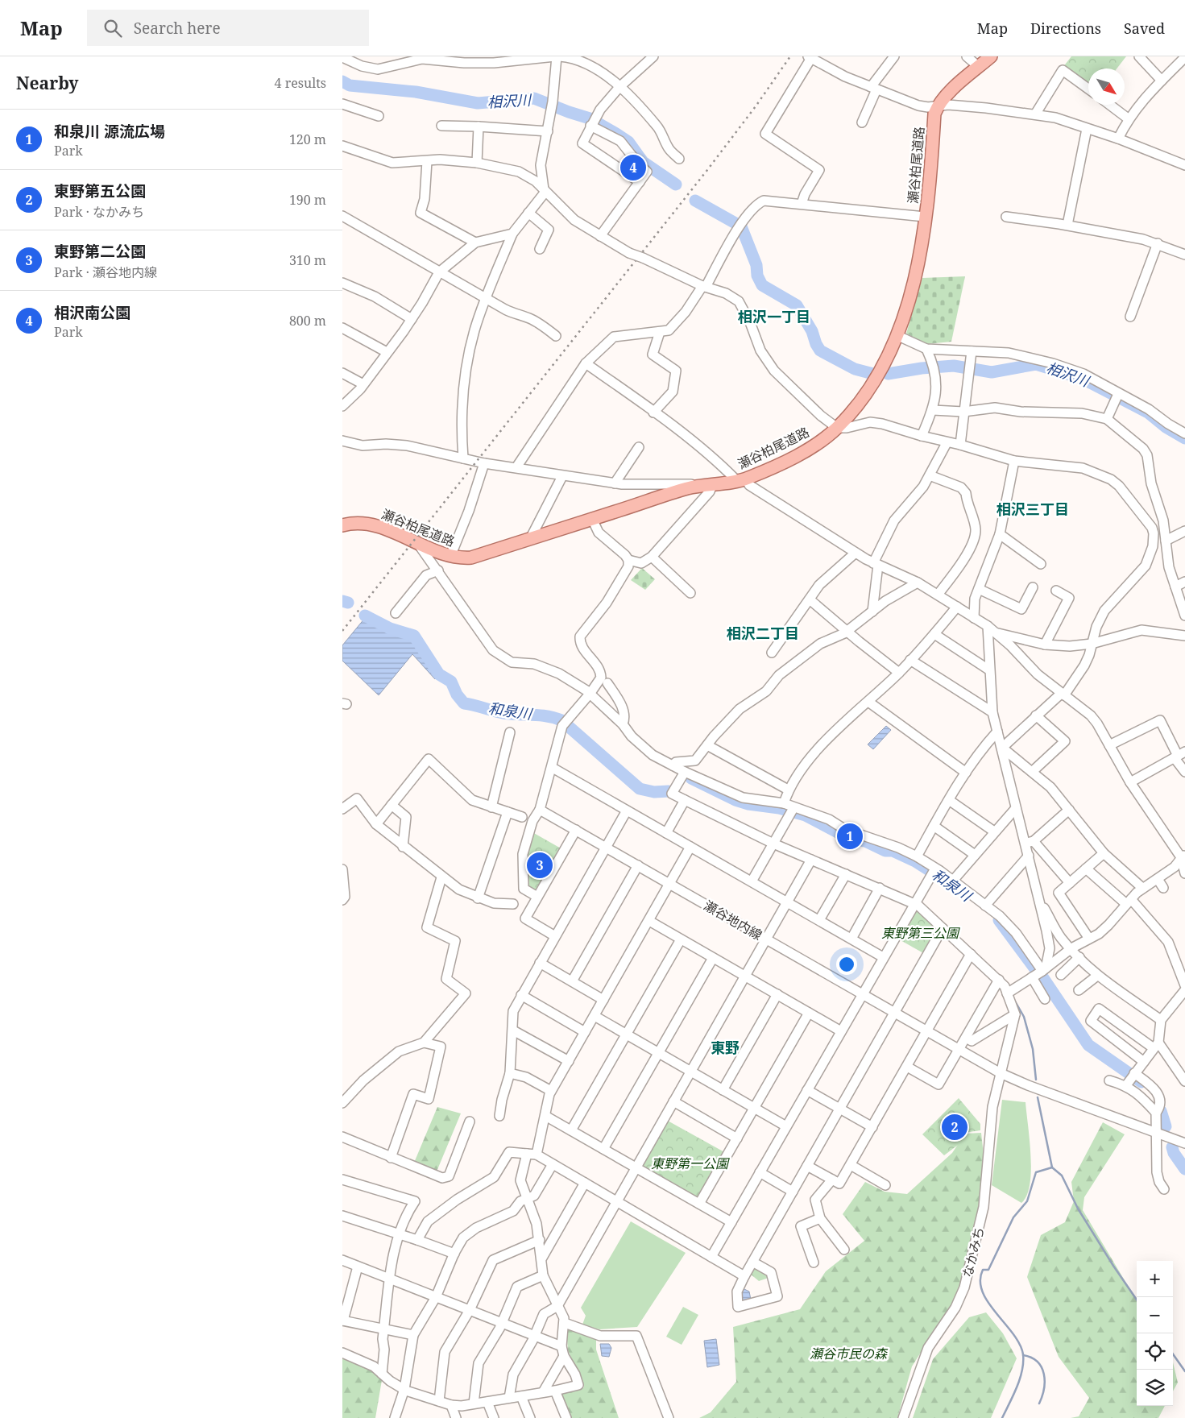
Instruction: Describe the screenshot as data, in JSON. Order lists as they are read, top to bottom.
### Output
{
  "streets": {
    "main road": ["瀬谷柏尾道路"],
    "street": ["瀬谷地内線", "なかみち"]
  },
  "crossings": [
    ["瀬谷地内線", "なかみち"]
  ],
  "districts": [
    "相沢一丁目",
    "相沢三丁目",
    "相沢二丁目",
    "東野"
  ],
  "water": ["相沢川", "和泉川"],
  "parks": ["東野第三公園", "東野第一公園", "瀬谷市民の森"],
  "north": "bottom right",
  "page": {
    "header": "Map",
    "search": "Search here",
    "nav": ["Map", "Directions", "Saved"],
    "heading": ["Nearby", "4 results"],
    "list": [
      {
        "mark": "1",
        "name": "和泉川 源流広場",
        "note": "Park",
        "value": "120 m"
      },
      {
        "mark": "2",
        "name": "東野第五公園",
        "note": "Park · なかみち",
        "value": "190 m"
      },
      {
        "mark": "3",
        "name": "東野第二公園",
        "note": "Park · 瀬谷地内線",
        "value": "310 m"
      },
      {
        "mark": "4",
        "name": "相沢南公園",
        "note": "Park",
        "value": "800 m"
      }
    ],
    "pins": [
      "4",
      "1",
      "3",
      "2"
    ],
    "map_buttons": ["+", "−"]
  }
}
